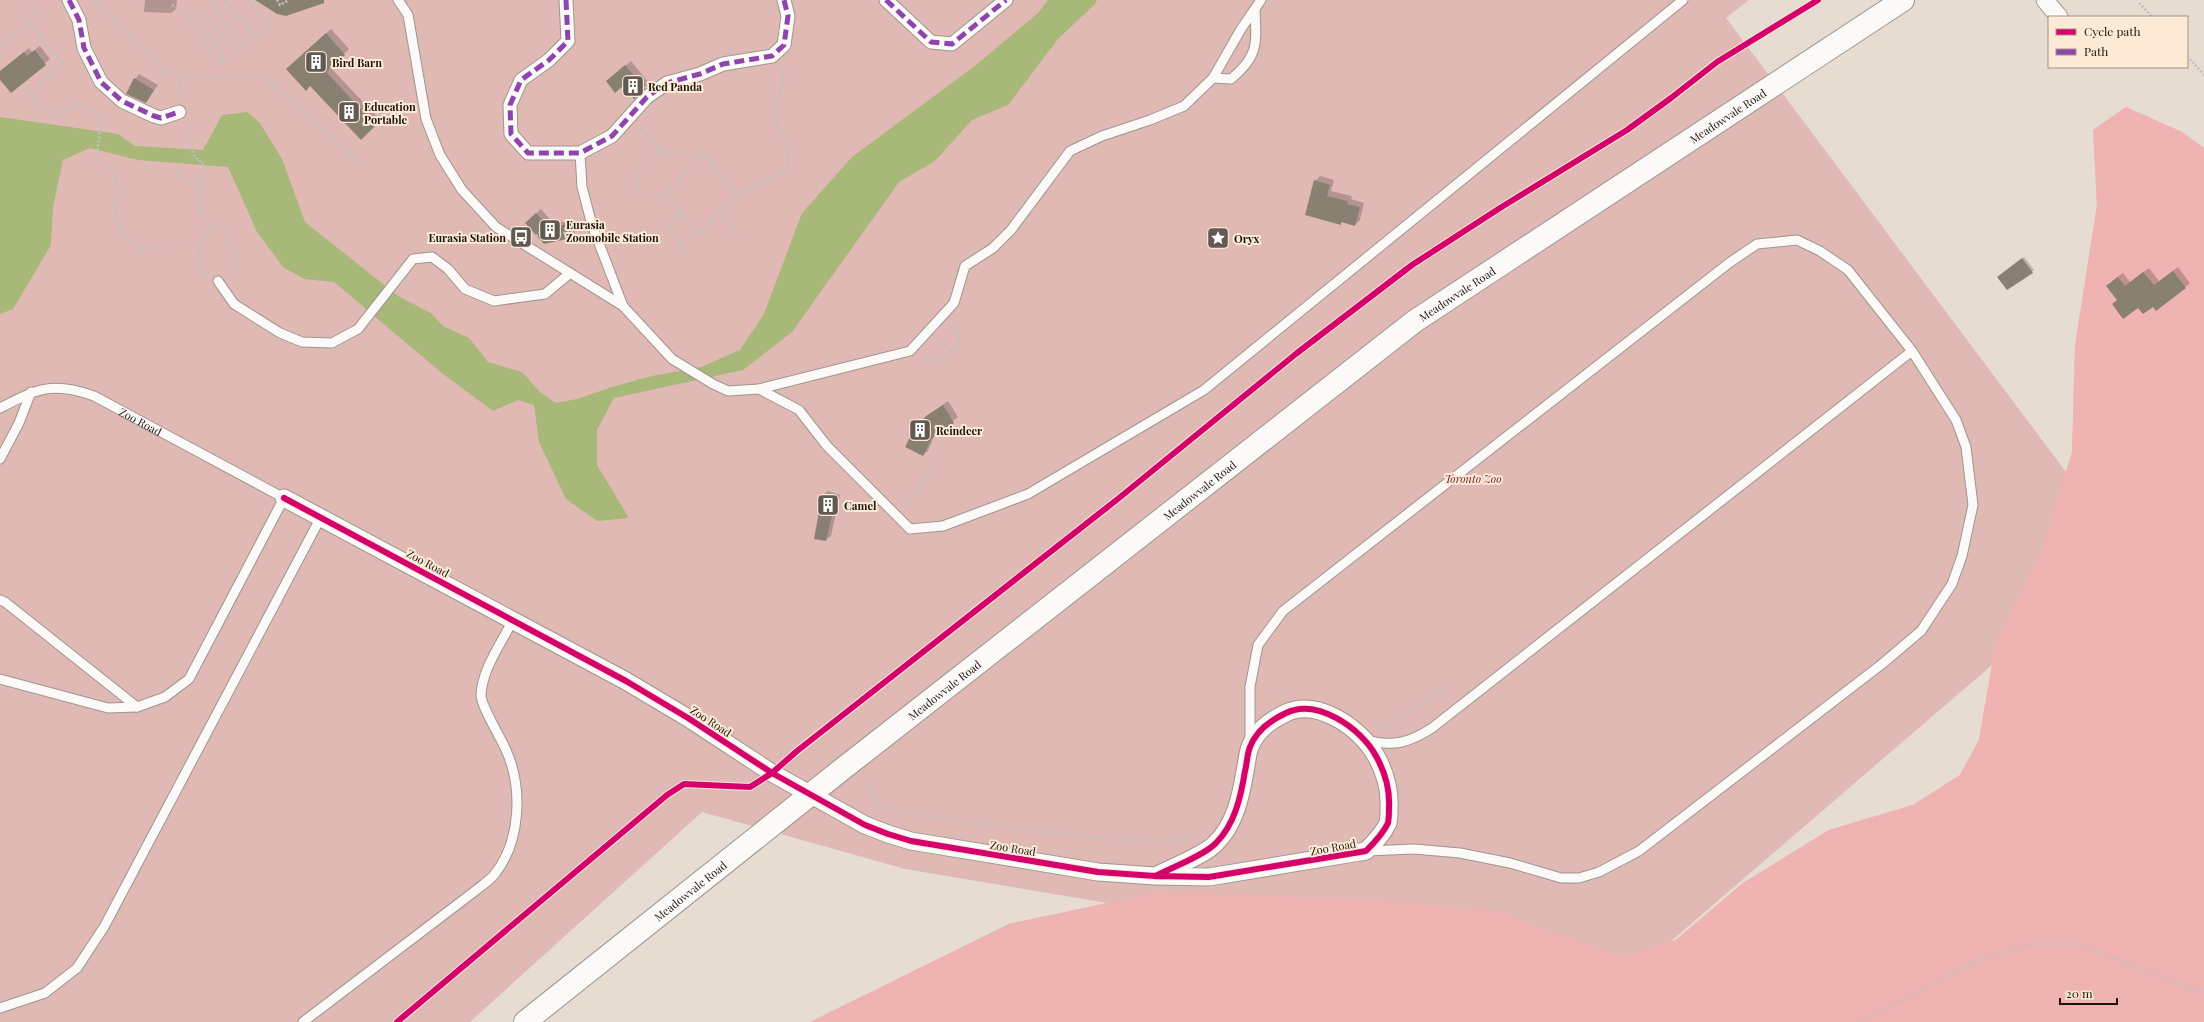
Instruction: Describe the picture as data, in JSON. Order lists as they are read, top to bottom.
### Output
{
  "streets": {
    "main road": ["Meadowvale Road"],
    "street": ["Zoo Road"]
  },
  "crossings": [
    ["Meadowvale Road", "Zoo Road"]
  ],
  "parks": ["Toronto Zoo"],
  "places": {
    "building": [
      "Bird Barn",
      "Red Panda",
      "Education Portable",
      "Eurasia Zoomobile Station",
      "Reindeer",
      "Camel"
    ],
    "bus stop": ["Eurasia Station"],
    "place": ["Oryx"]
  },
  "legend": ["Cycle path", "Path"],
  "scale_bar": "20 m"
}
